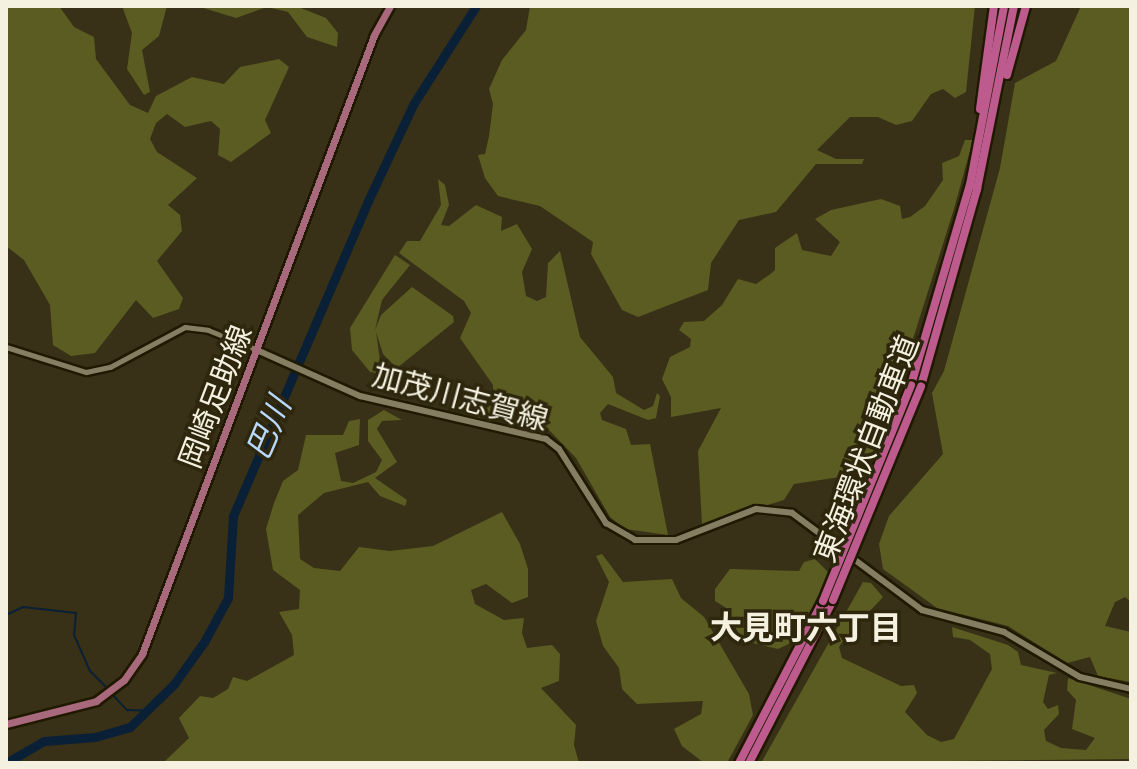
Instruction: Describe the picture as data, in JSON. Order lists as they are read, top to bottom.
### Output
{
  "streets": {
    "highway": ["東海環状自動車道"],
    "main road": ["岡崎足助線", "加茂川志賀線"]
  },
  "crossings": [
    ["岡崎足助線", "加茂川志賀線"]
  ],
  "districts": ["大見町六丁目"],
  "water": ["巴川"]
}
